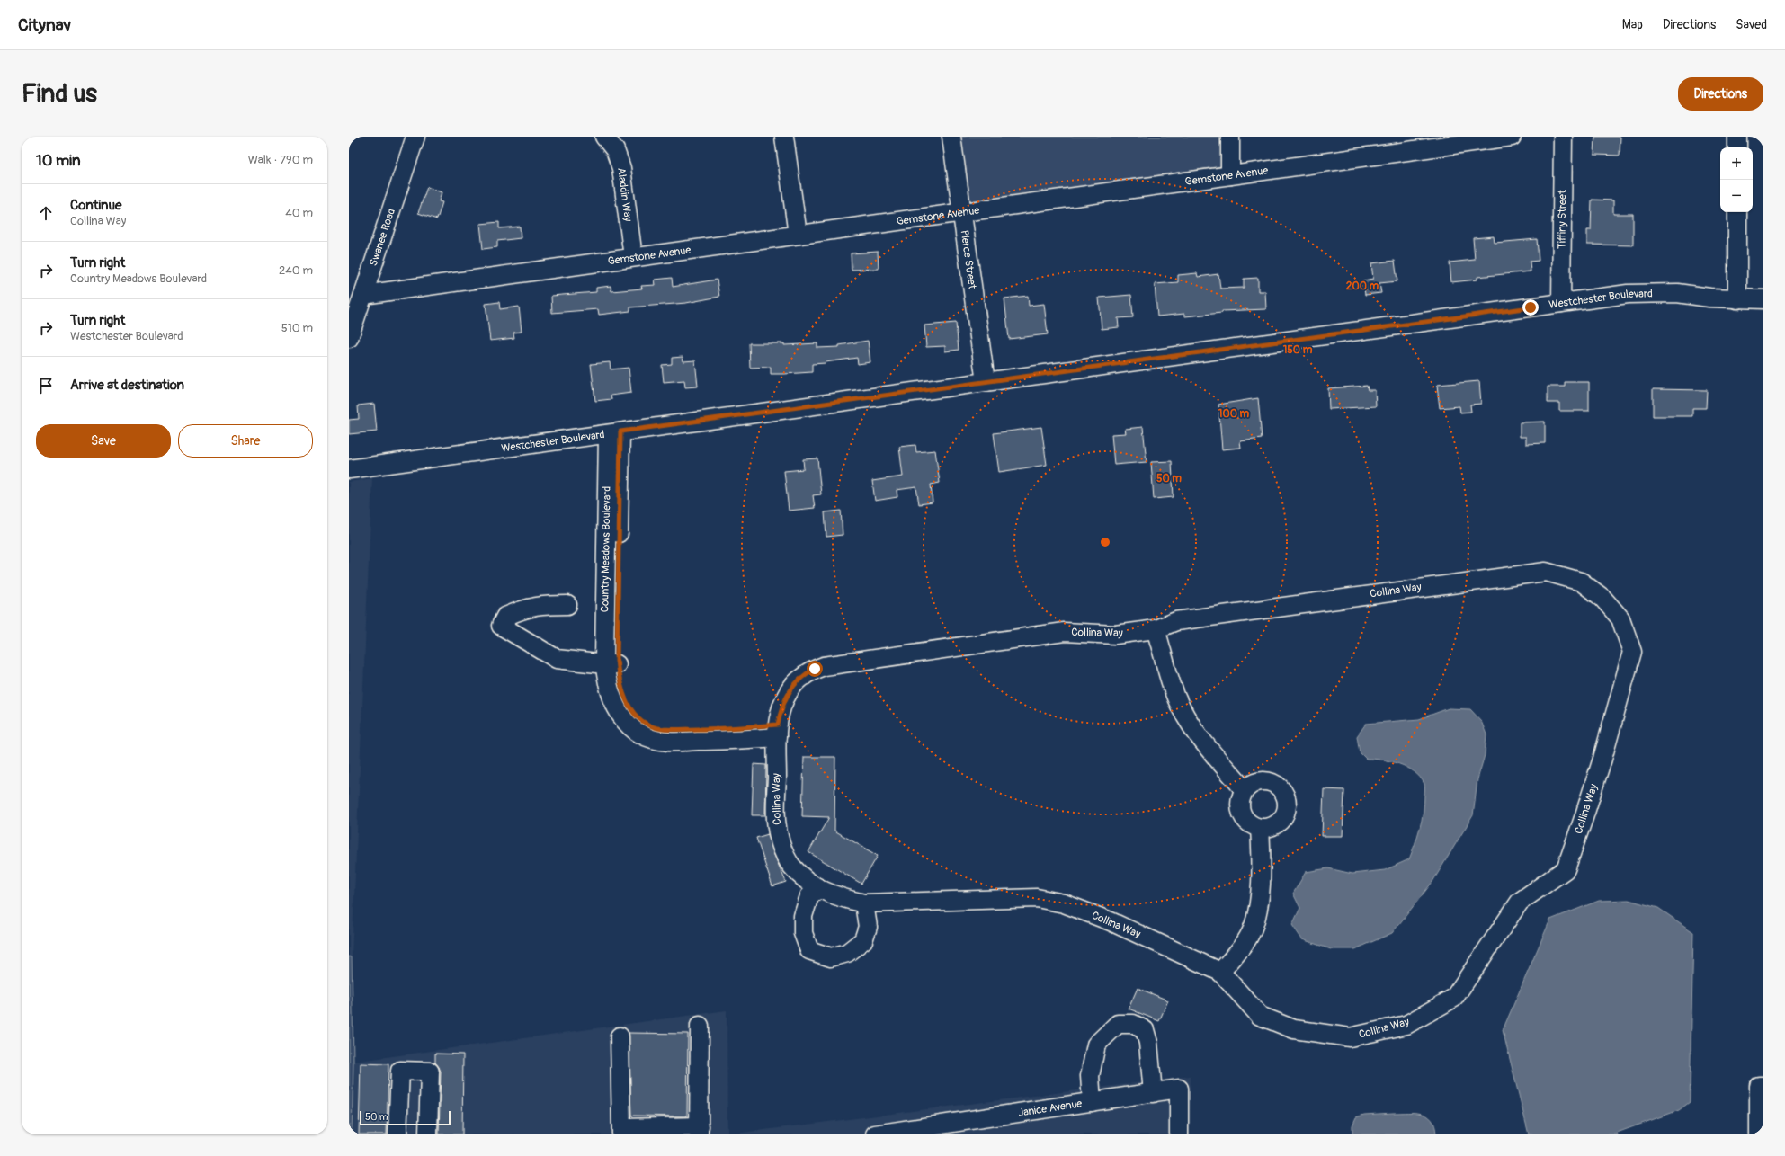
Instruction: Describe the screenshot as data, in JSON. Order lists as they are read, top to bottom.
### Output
{
  "streets": {
    "street": [
      "Gemstone Avenue",
      "Aladdin Way",
      "Tiffiny Street",
      "Swanee Road",
      "Pierce Street",
      "Westchester Boulevard",
      "Country Meadows Boulevard",
      "Collina Way",
      "Janice Avenue"
    ]
  },
  "crossings": [
    ["Gemstone Avenue", "Aladdin Way"],
    ["Gemstone Avenue", "Swanee Road"],
    ["Gemstone Avenue", "Pierce Street"],
    ["Tiffiny Street", "Westchester Boulevard"],
    ["Pierce Street", "Westchester Boulevard"],
    ["Westchester Boulevard", "Country Meadows Boulevard"],
    ["Country Meadows Boulevard", "Collina Way"]
  ],
  "scale_bar": "50 m",
  "page": {
    "header": "Citynav",
    "nav": ["Map", "Directions", "Saved"],
    "buttons": [
      "Directions",
      ["Save", "Share"]
    ],
    "title": "Find us",
    "heading": ["10 min", "Walk · 790 m"],
    "map_buttons": ["+", "−"],
    "list": [
      ["Continue", "Collina Way", "40 m"],
      ["Turn right", "Country Meadows Boulevard", "240 m"],
      ["Turn right", "Westchester Boulevard", "510 m"],
      "Arrive at destination"
    ],
    "scale": "50 m"
  },
  "rings": [
    "200 m",
    "150 m",
    "100 m",
    "50 m"
  ]
}
